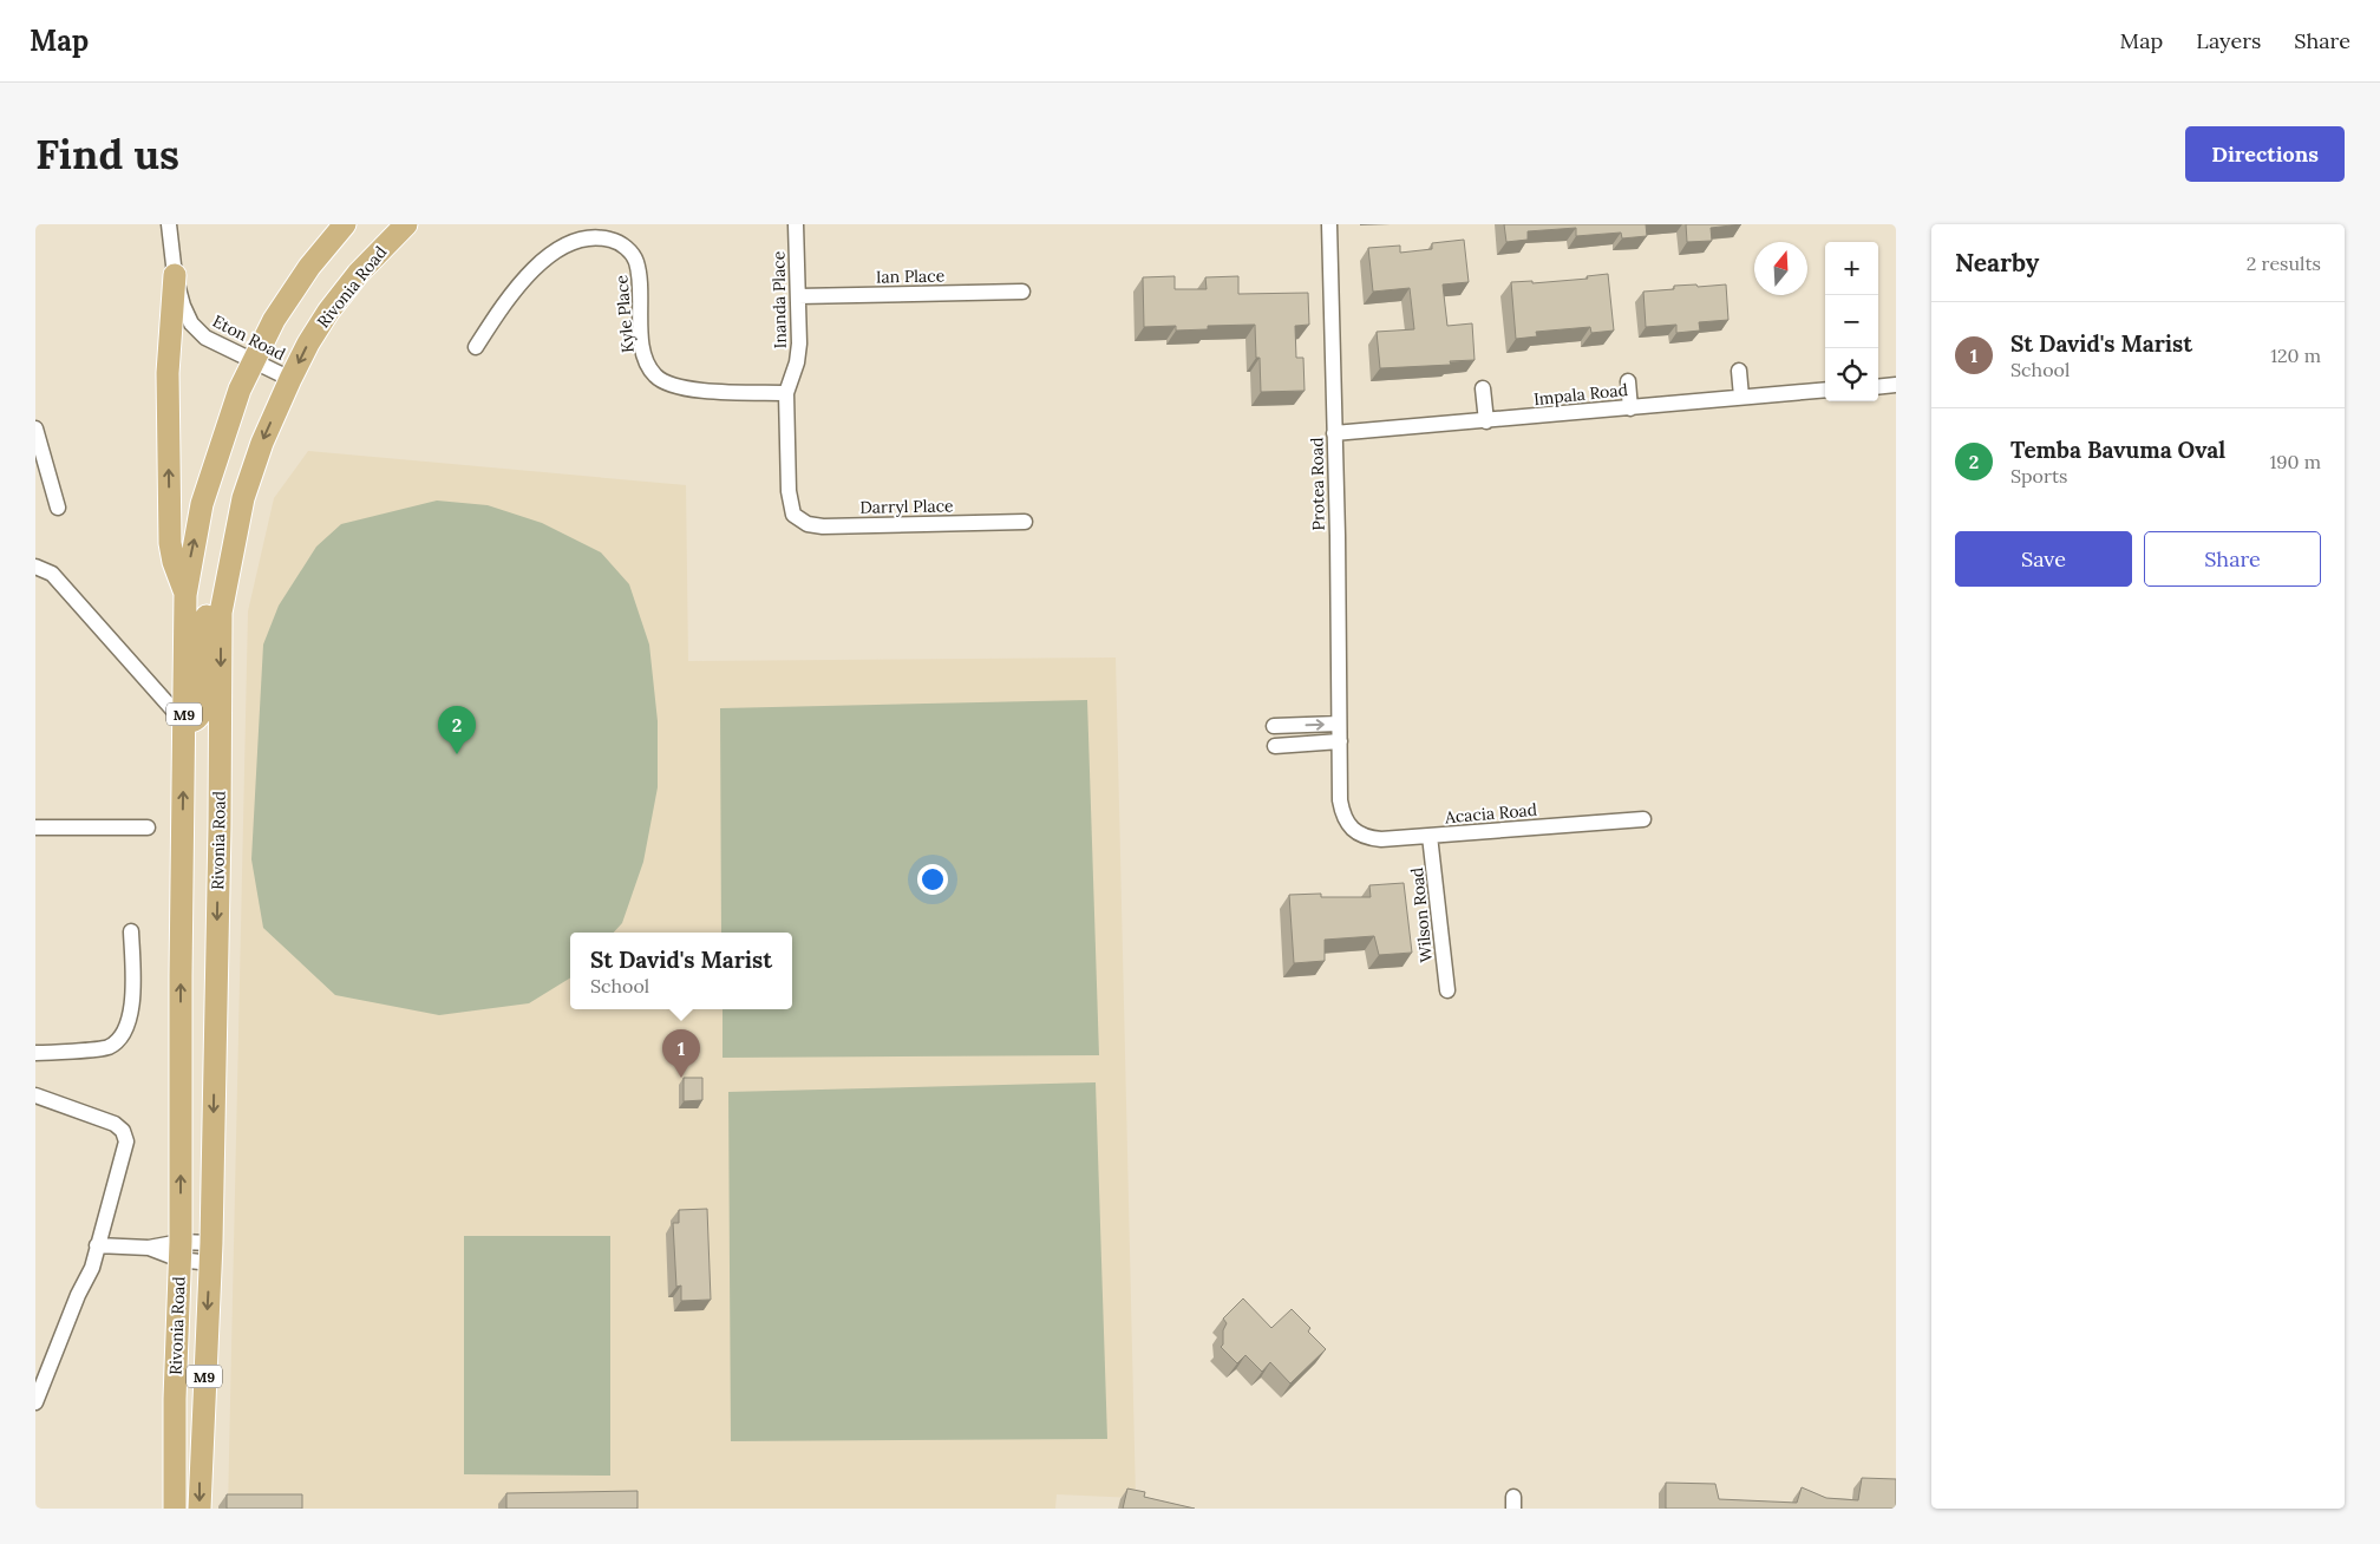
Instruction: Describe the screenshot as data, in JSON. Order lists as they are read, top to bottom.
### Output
{
  "streets": {
    "main road": ["Rivonia Road", "M9"],
    "street": [
      "Ian Place",
      "Inanda Place",
      "Kyle Place",
      "Eton Road",
      "Impala Road",
      "Protea Road",
      "Darryl Place",
      "Acacia Road",
      "Wilson Road"
    ]
  },
  "crossings": [
    ["Ian Place", "Inanda Place"],
    ["Rivonia Road", "Eton Road"],
    ["Inanda Place", "Kyle Place"],
    ["Inanda Place", "Darryl Place"],
    ["Impala Road", "Protea Road"],
    ["Protea Road", "Acacia Road"],
    ["Acacia Road", "Wilson Road"]
  ],
  "north": "top",
  "page": {
    "header": "Map",
    "nav": ["Map", "Layers", "Share"],
    "buttons": [
      "Directions",
      ["Save", "Share"]
    ],
    "title": "Find us",
    "heading": ["Nearby", "2 results"],
    "map_buttons": ["+", "−"],
    "list": [
      {
        "mark": "1",
        "name": "St David's Marist",
        "note": "School",
        "value": "120 m"
      },
      {
        "mark": "2",
        "name": "Temba Bavuma Oval",
        "note": "Sports",
        "value": "190 m"
      }
    ],
    "pins": ["2", "1"],
    "popup": ["St David's Marist", "School"]
  }
}
